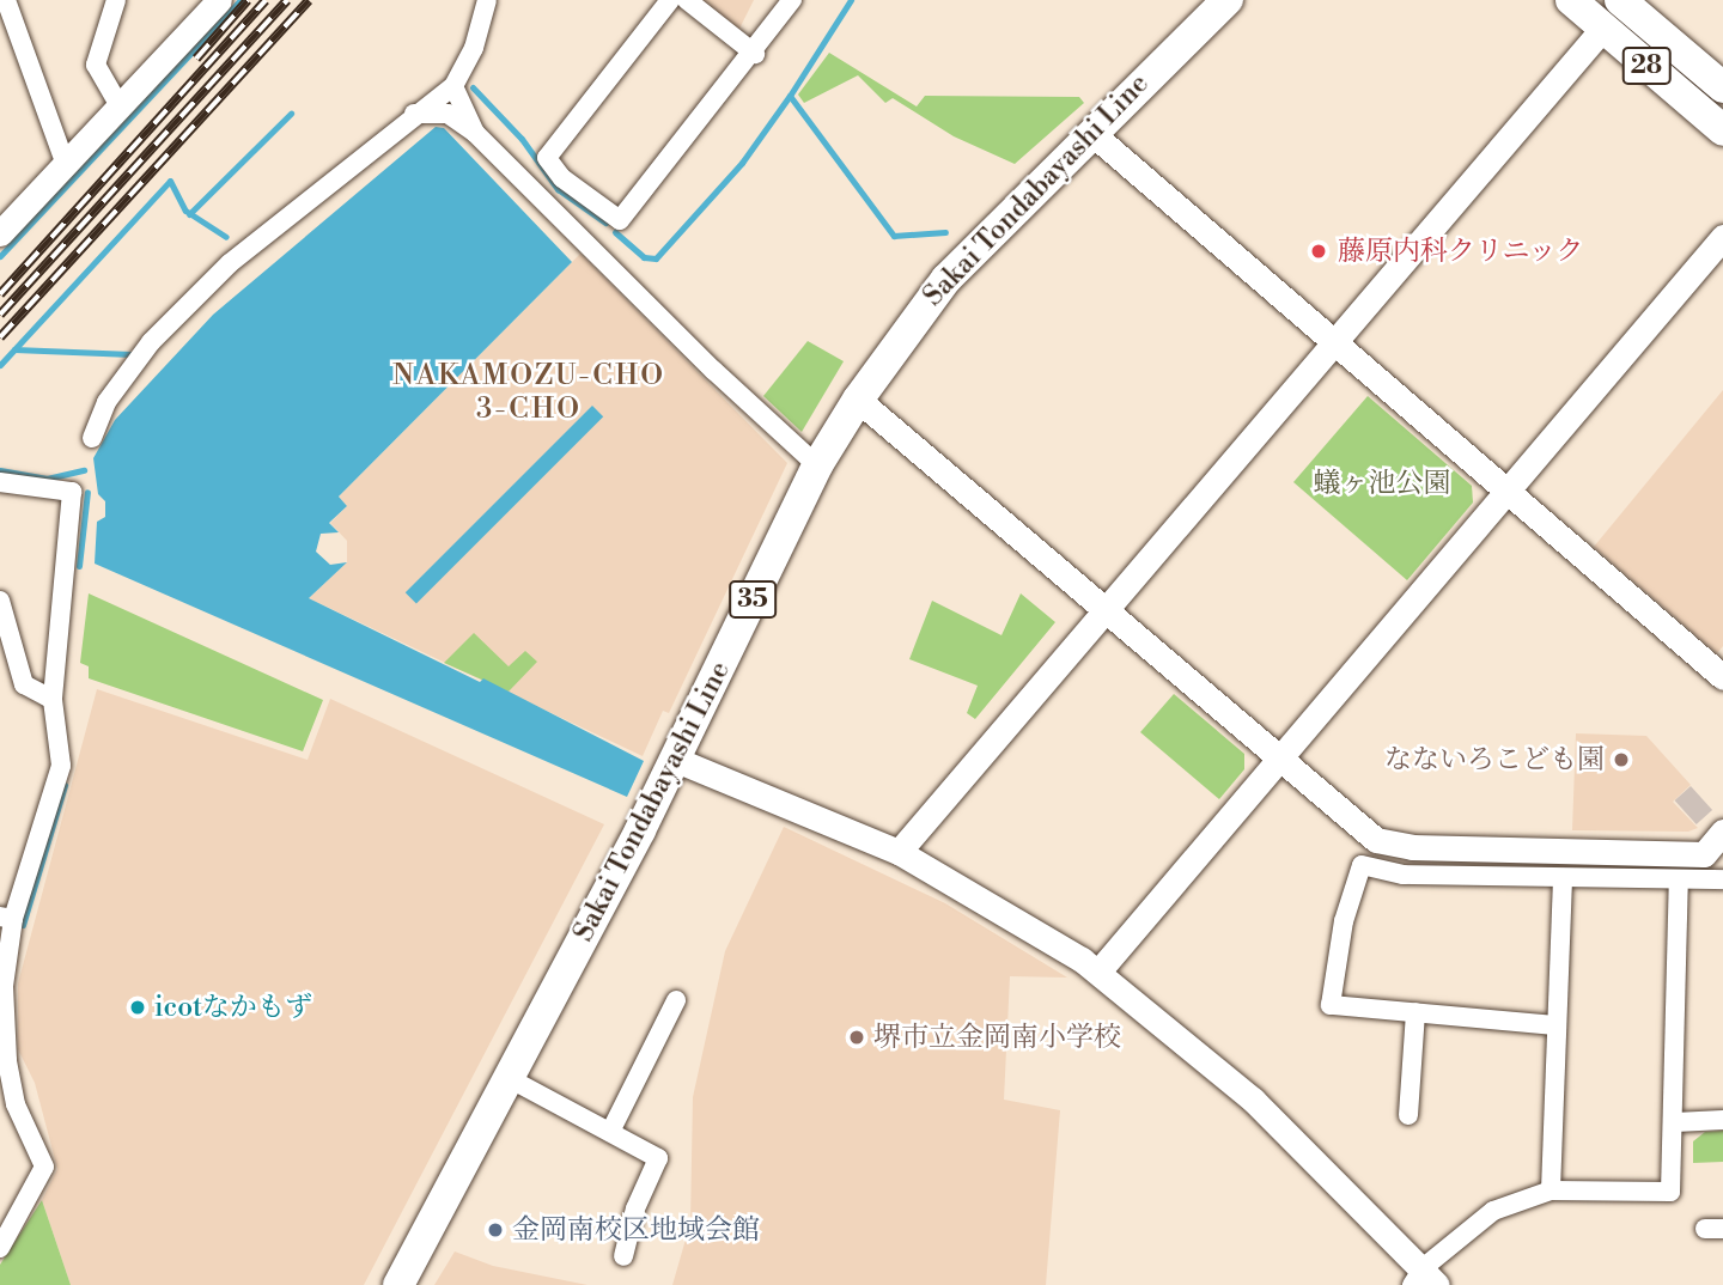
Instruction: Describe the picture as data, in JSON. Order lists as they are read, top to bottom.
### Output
{
  "streets": {
    "main road": ["28", "Sakai Tondabayashi Line", "35"]
  },
  "districts": ["NAKAMOZU-CHO 3-CHO"],
  "parks": ["蟻ヶ池公園"],
  "places": [
    "藤原内科クリニック",
    "なないろこども園",
    "icotなかもず",
    "堺市立金岡南小学校",
    "金岡南校区地域会館"
  ]
}
